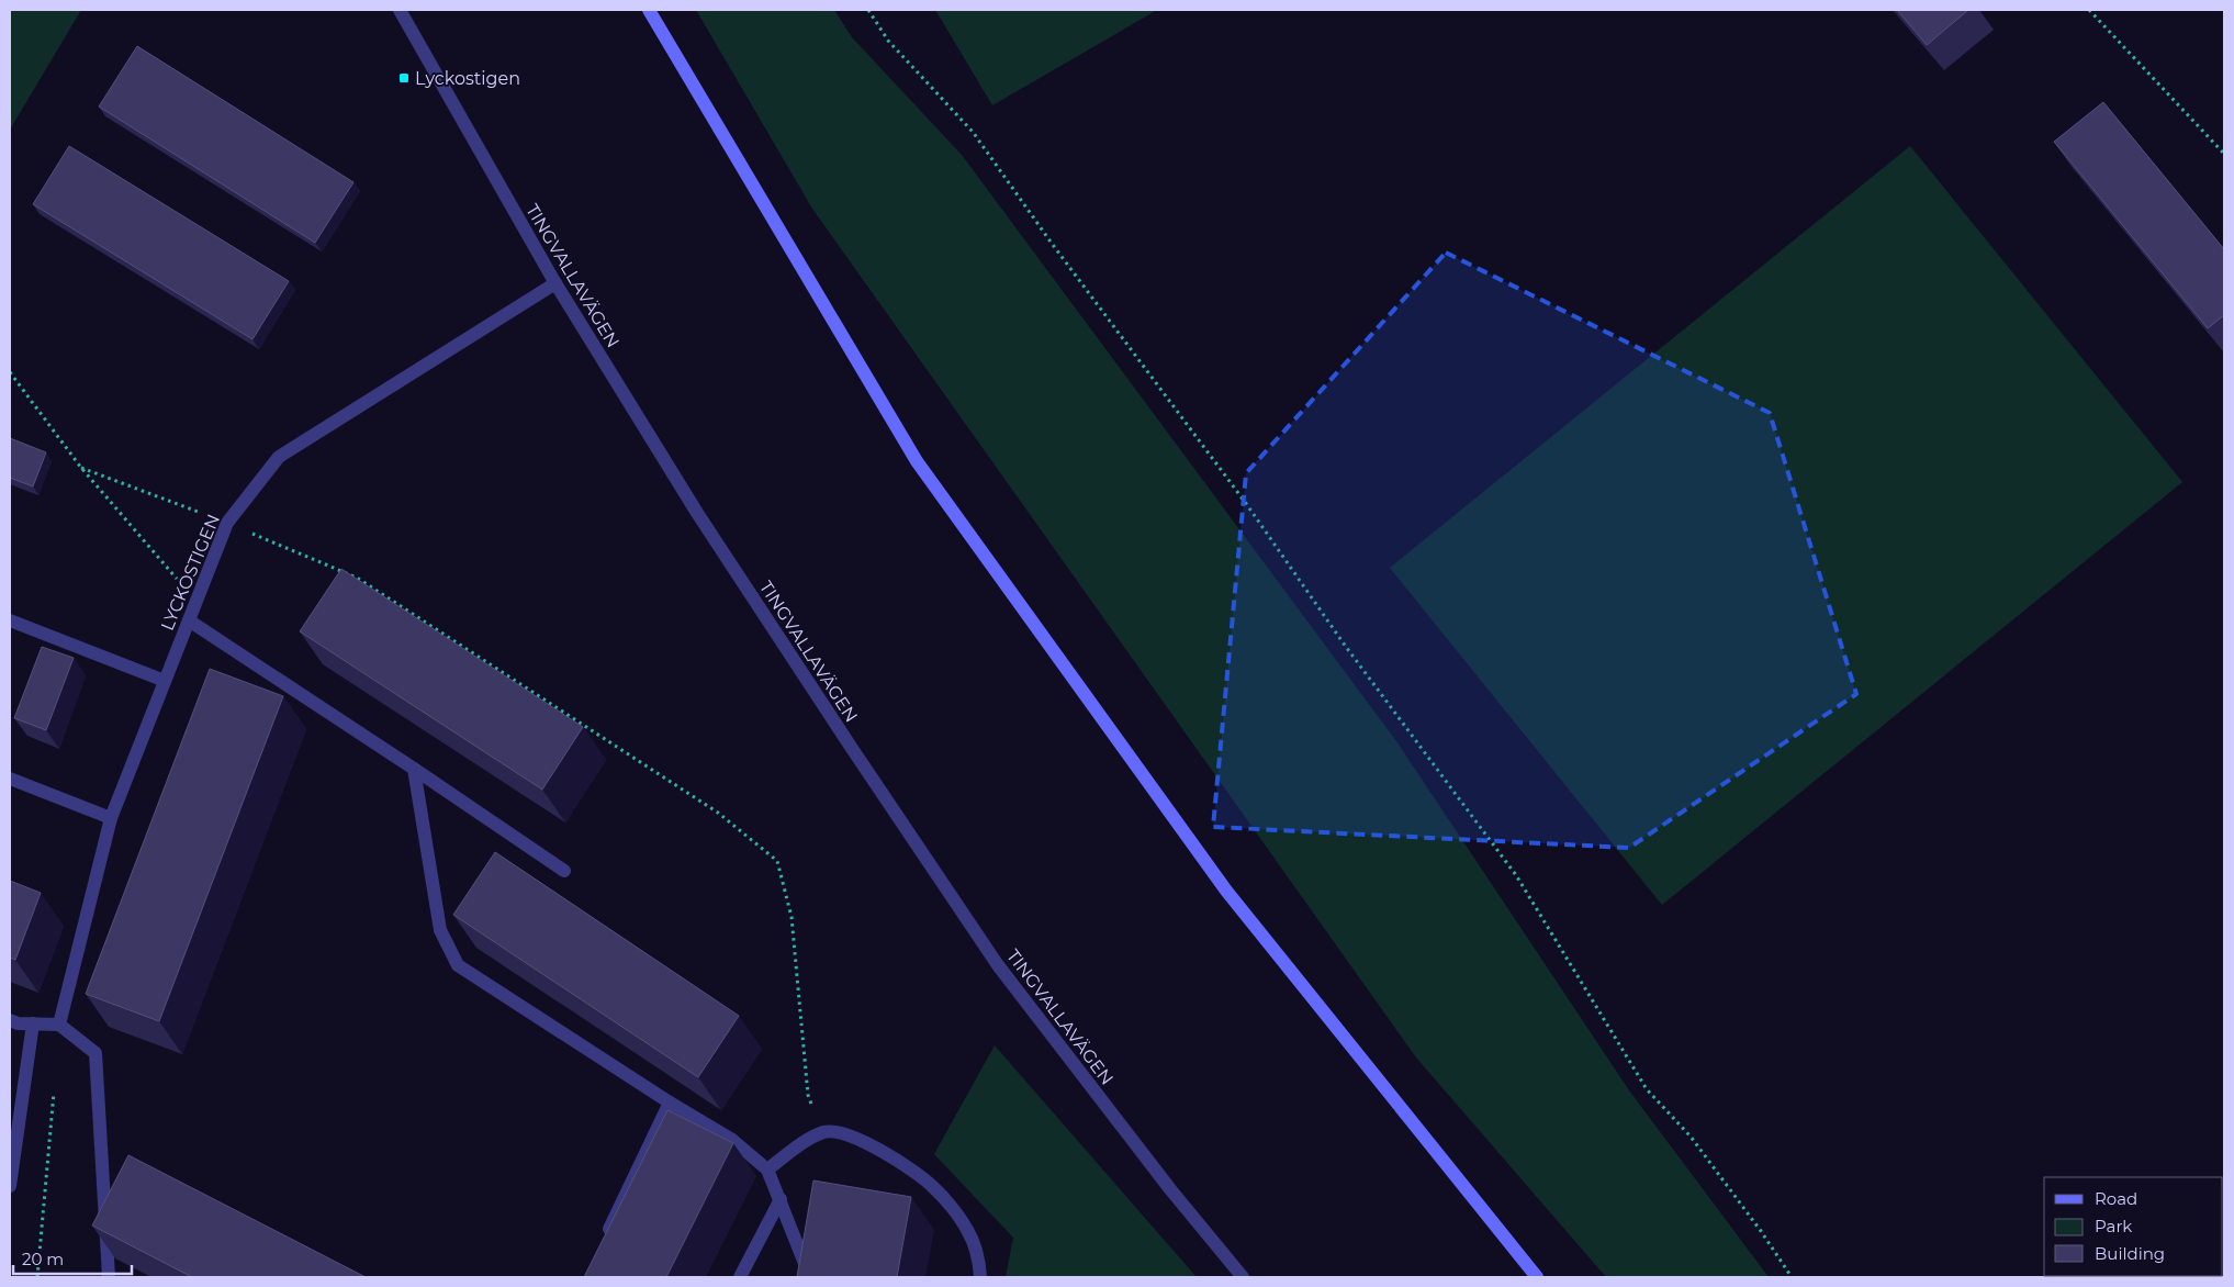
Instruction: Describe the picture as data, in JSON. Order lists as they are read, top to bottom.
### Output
{
  "streets": {
    "street": ["TINGVALLAVÄGEN", "LYCKOSTIGEN"]
  },
  "crossings": [
    ["TINGVALLAVÄGEN", "LYCKOSTIGEN"]
  ],
  "places": {
    "transit": ["Lyckostigen"]
  },
  "legend": ["Road", "Park", "Building"],
  "scale_bar": "20 m"
}
